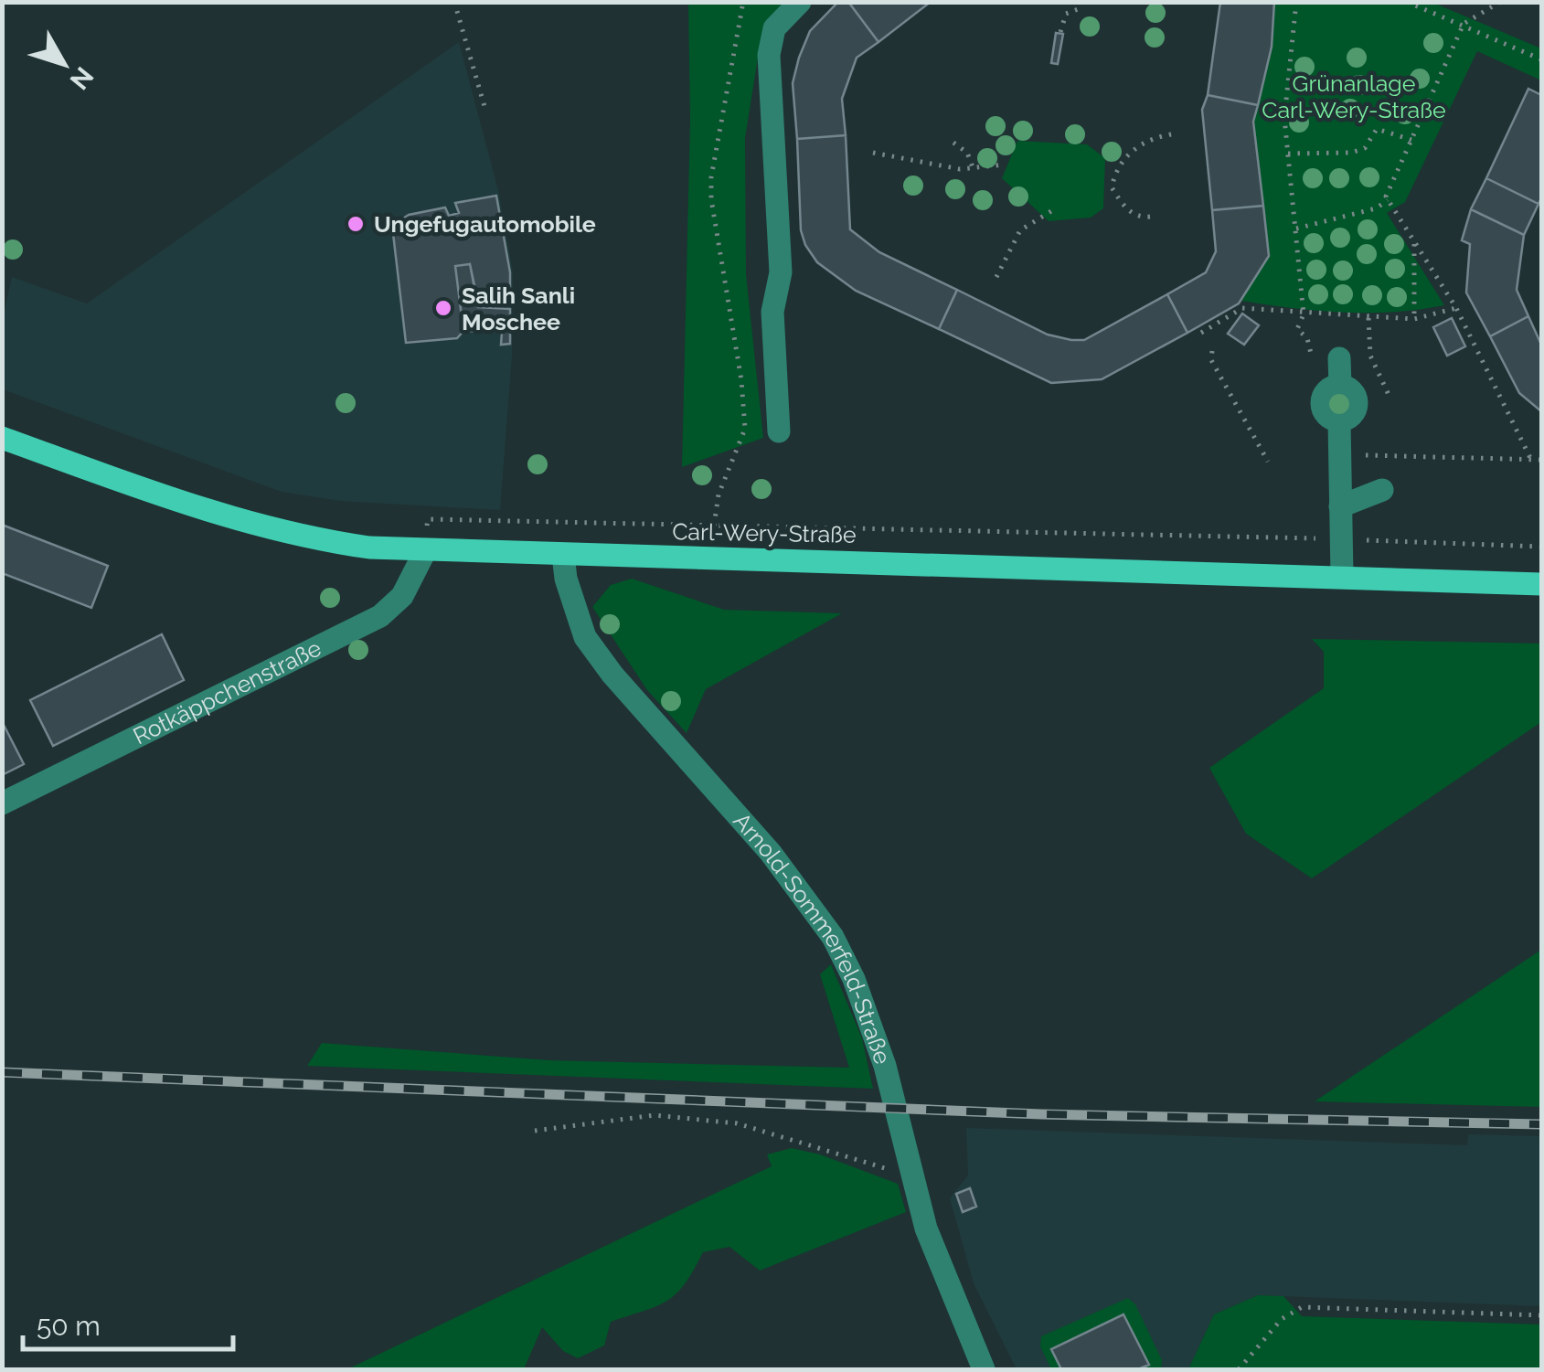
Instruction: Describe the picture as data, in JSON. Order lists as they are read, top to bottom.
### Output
{
  "streets": {
    "main road": ["Carl-Wery-Straße"],
    "street": ["Rotkäppchenstraße", "Arnold-Sommerfeld-Straße"]
  },
  "crossings": [
    ["Carl-Wery-Straße", "Rotkäppchenstraße"],
    ["Carl-Wery-Straße", "Arnold-Sommerfeld-Straße"]
  ],
  "parks": ["Grünanlage Carl-Wery-Straße"],
  "places": ["Ungefugautomobile", "Salih Sanli Moschee"],
  "scale_bar": "50 m",
  "north": "bottom right"
}
